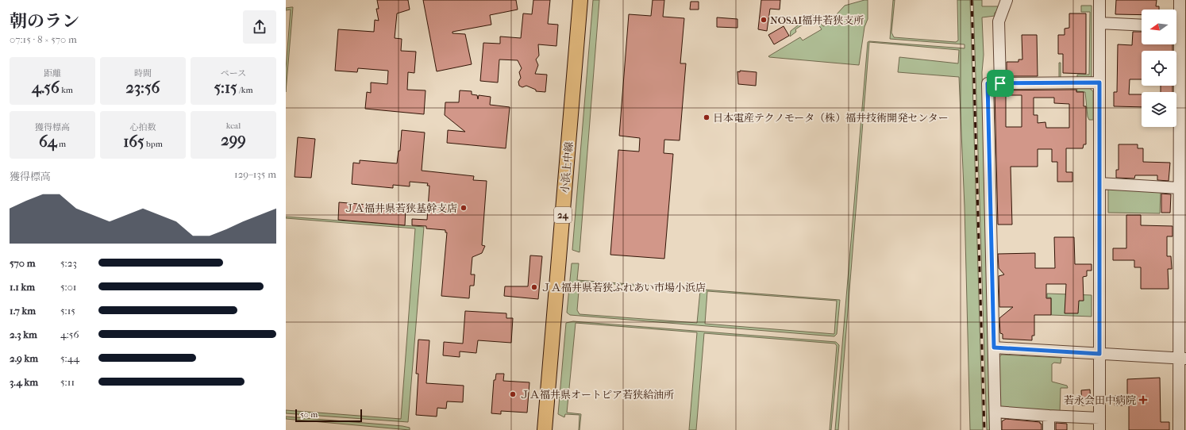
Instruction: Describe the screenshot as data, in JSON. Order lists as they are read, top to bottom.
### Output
{
  "streets": {
    "main road": ["小浜上中線", "24"]
  },
  "places": {
    "other": [
      "NOSAI福井若狭支所",
      "日本電産テクノモータ（株）福井技術開発センター",
      "ＪＡ福井県若狭基幹支店",
      "ＪＡ福井県若狭ふれあい市場小浜店",
      "ＪＡ福井県オートピア若狭給油所"
    ],
    "health": ["若永会田中病院"]
  },
  "scale_bar": "50 m",
  "north": "left",
  "page": {
    "heading": ["朝のラン", "07:15 · 8 × 570 m"],
    "stats": [
      ["距離", "4.56 km"],
      ["時間", "23:56"],
      ["ペース", "5:15 /km"],
      ["獲得標高", "64 m"],
      ["心拍数", "165 bpm"],
      ["kcal", "299"]
    ],
    "chart": ["獲得標高", "129–135 m"],
    "list": [
      {
        "name": "570 m",
        "note": "5:23"
      },
      {
        "name": "1.1 km",
        "note": "5:01"
      },
      {
        "name": "1.7 km",
        "note": "5:15"
      },
      {
        "name": "2.3 km",
        "note": "4:56"
      },
      {
        "name": "2.9 km",
        "note": "5:44"
      },
      {
        "name": "3.4 km",
        "note": "5:11"
      }
    ],
    "scale": "50 m"
  }
}
